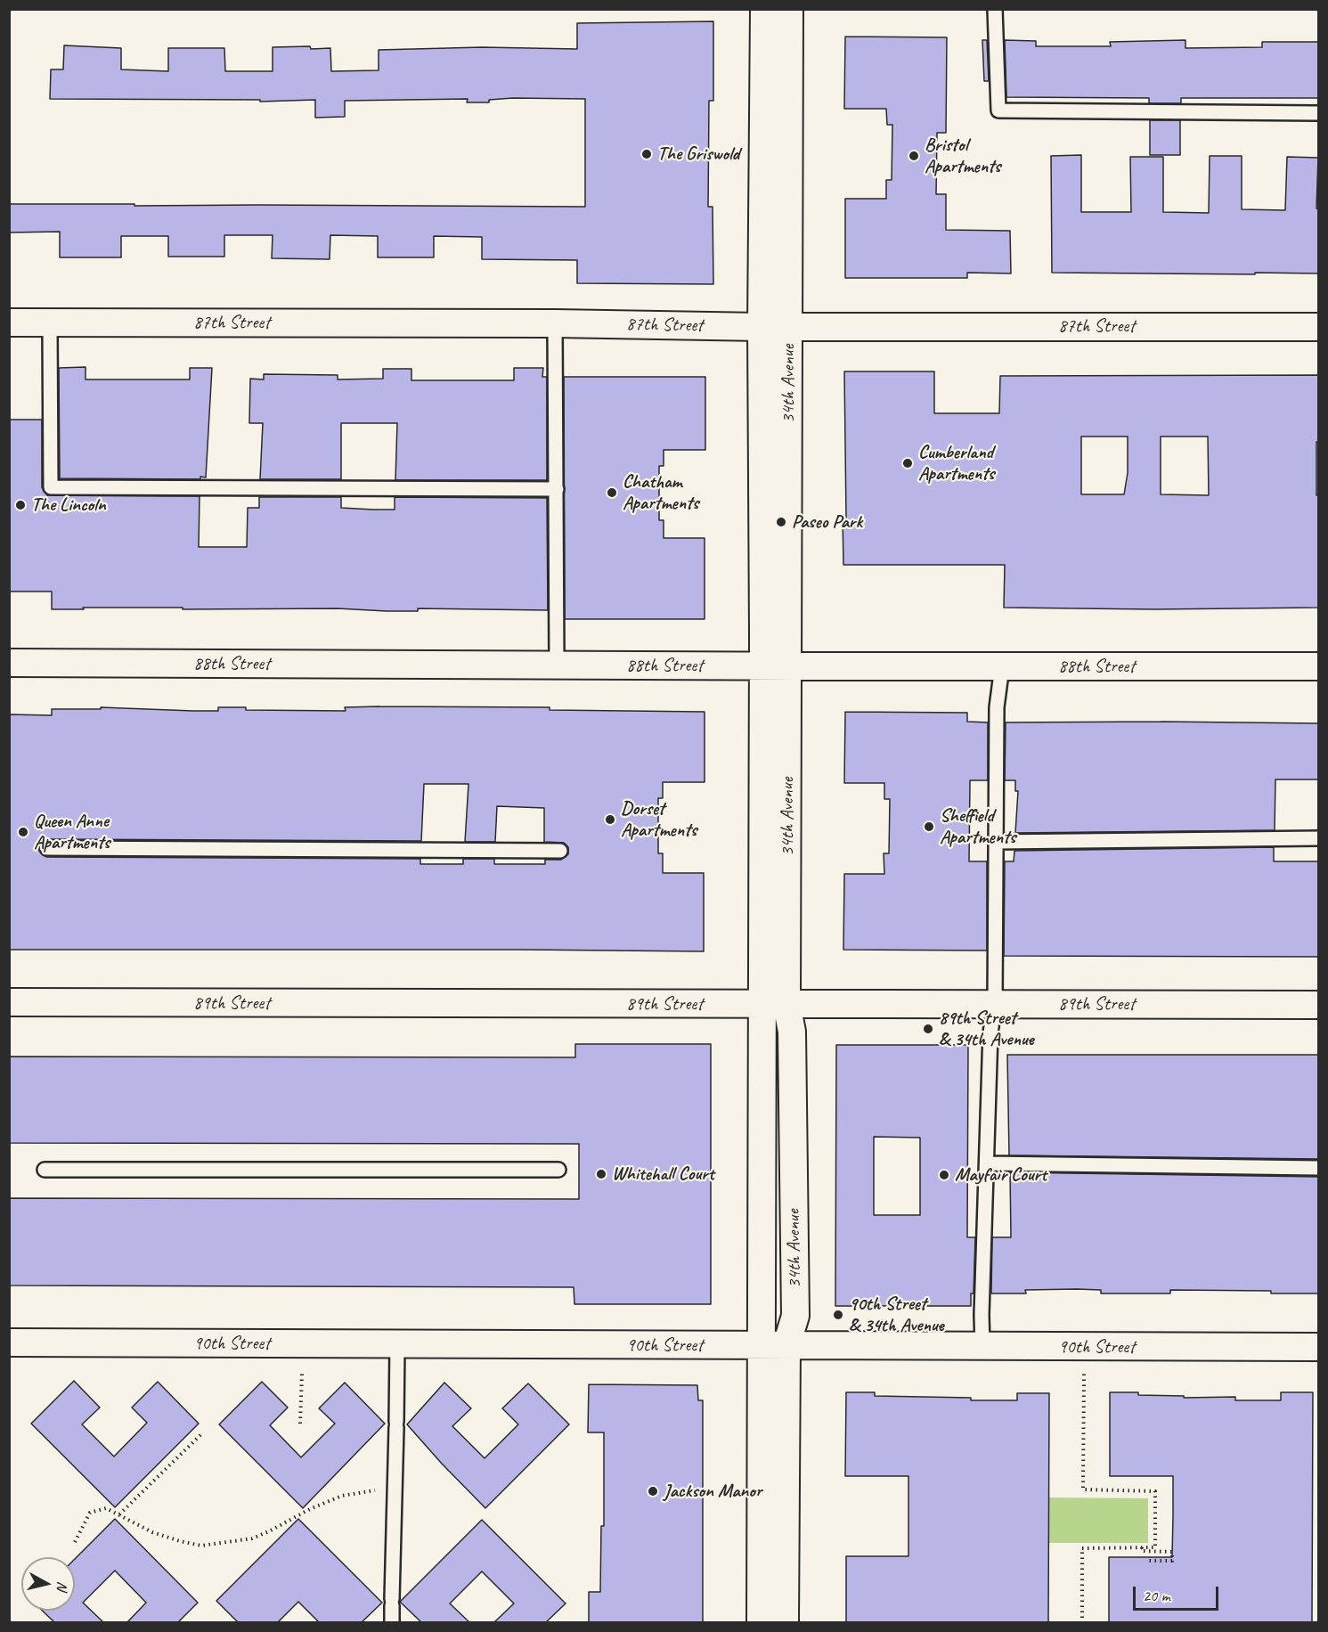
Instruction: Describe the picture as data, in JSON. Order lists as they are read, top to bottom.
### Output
{
  "streets": {
    "street": [
      "87th Street",
      "34th Avenue",
      "88th Street",
      "89th Street",
      "90th Street"
    ]
  },
  "crossings": [
    ["87th Street", "34th Avenue"],
    ["34th Avenue", "88th Street"],
    ["34th Avenue", "89th Street"],
    ["34th Avenue", "90th Street"]
  ],
  "places": [
    "The Griswold",
    "Bristol Apartments",
    "Cumberland Apartments",
    "Chatham Apartments",
    "The Lincoln",
    "Paseo Park",
    "Dorset Apartments",
    "Sheffield Apartments",
    "Queen Anne Apartments",
    "89th Street & 34th Avenue",
    "Whitehall Court",
    "Mayfair Court",
    "90th Street & 34th Avenue",
    "Jackson Manor"
  ],
  "scale_bar": "20 m",
  "north": "right"
}
